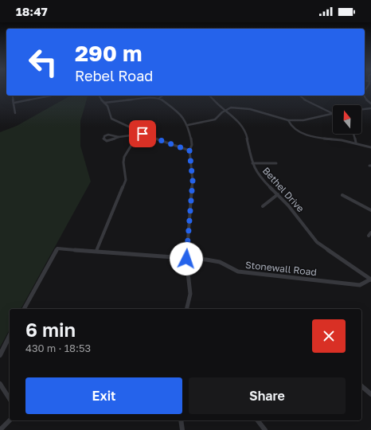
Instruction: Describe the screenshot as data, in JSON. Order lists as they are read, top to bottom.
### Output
{
  "streets": {
    "street": ["Bethel Drive", "Stonewall Road"]
  },
  "crossings": [
    ["Bethel Drive", "Stonewall Road"]
  ],
  "north": "top",
  "page": {
    "status": "18:47",
    "turn": ["290 m", "Rebel Road"],
    "heading": ["6 min", "430 m · 18:53"],
    "buttons": ["Exit", "Share"]
  }
}
